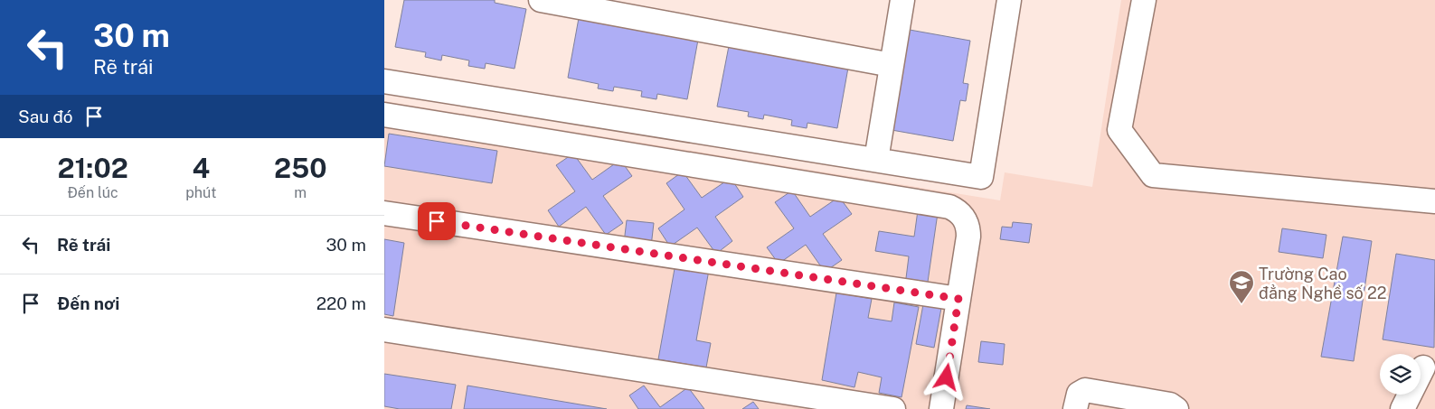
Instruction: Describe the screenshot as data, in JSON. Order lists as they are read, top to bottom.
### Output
{
  "places": {
    "school or university": ["Trường Cao đẳng Nghề số 22"]
  },
  "page": {
    "turn": ["30 m", "Rẽ trái"],
    "then": "Sau đó",
    "eta": [
      "21:02",
      "Đến lúc",
      "4",
      "phút",
      "250",
      "m"
    ],
    "list": [
      {
        "name": "Rẽ trái",
        "value": "30 m"
      },
      {
        "name": "Đến nơi",
        "value": "220 m"
      }
    ]
  }
}
